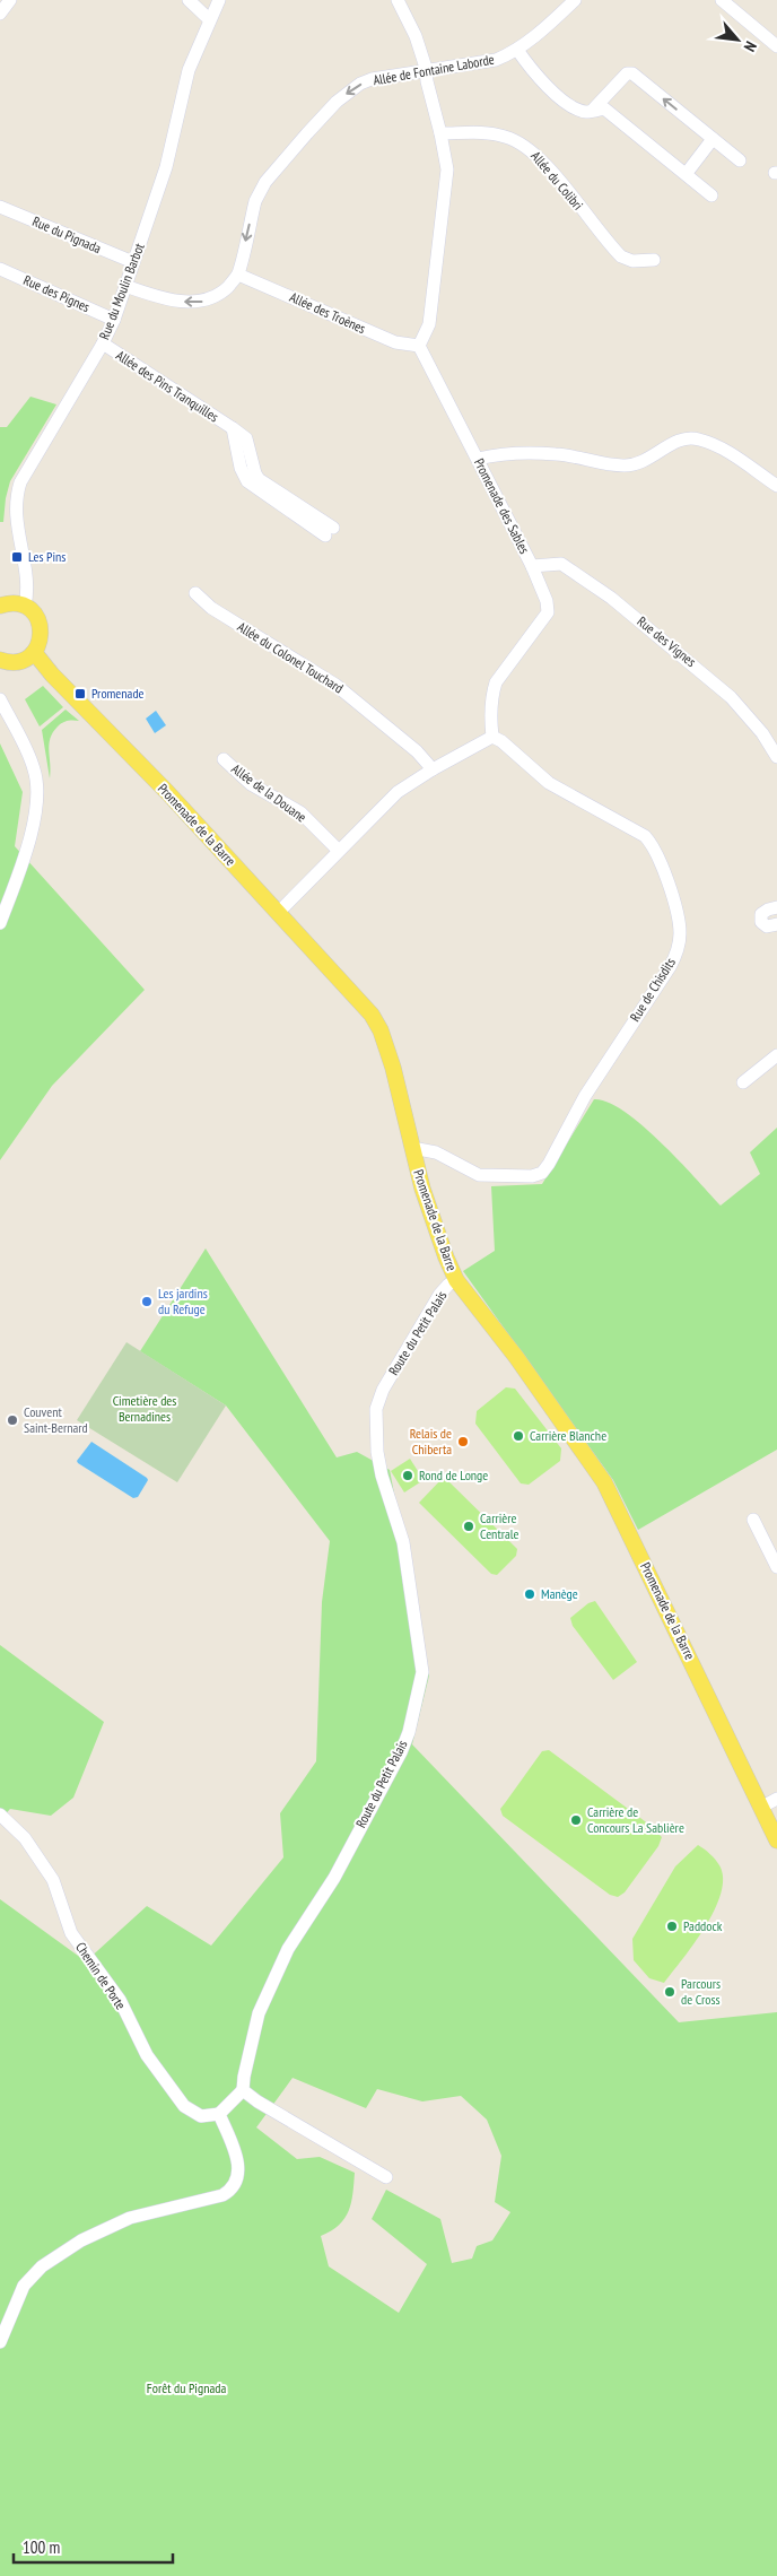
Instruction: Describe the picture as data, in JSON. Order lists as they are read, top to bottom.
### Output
{
  "streets": {
    "main road": ["Promenade de la Barre"],
    "street": [
      "Allée de Fontaine Laborde",
      "Allée du Colibri",
      "Rue du Pignada",
      "Rue du Moulin Barbot",
      "Rue des Pignes",
      "Allée des Troènes",
      "Allée des Pins Tranquilles",
      "Promenade des Sables",
      "Rue des Vignes",
      "Allée du Colonel Touchard",
      "Allée de la Douane",
      "Rue de Chisdits",
      "Route du Petit Palais",
      "Chemin de Porte"
    ]
  },
  "crossings": [
    ["Allée de Fontaine Laborde", "Allée des Troènes"],
    ["Rue du Pignada", "Rue du Moulin Barbot"],
    ["Rue du Moulin Barbot", "Rue des Pignes"],
    ["Rue du Moulin Barbot", "Allée des Pins Tranquilles"],
    ["Allée des Troènes", "Promenade des Sables"],
    ["Promenade des Sables", "Rue des Vignes"],
    ["Promenade des Sables", "Rue de Chisdits"],
    ["Promenade de la Barre", "Rue de Chisdits"],
    ["Promenade de la Barre", "Route du Petit Palais"]
  ],
  "one_way": ["Allée de Fontaine Laborde"],
  "parks": ["Cimetière des Bernadines", "Forêt du Pignada"],
  "places": {
    "transit": ["Les Pins", "Promenade"],
    "other": [
      "Les jardins du Refuge",
      "Couvent Saint-Bernard",
      "Carrière Blanche",
      "Relais de Chiberta",
      "Rond de Longe",
      "Carrière Centrale",
      "Manège",
      "Carrière de Concours La Sablière",
      "Paddock",
      "Parcours de Cross"
    ]
  },
  "scale_bar": "100 m",
  "north": "bottom right"
}
